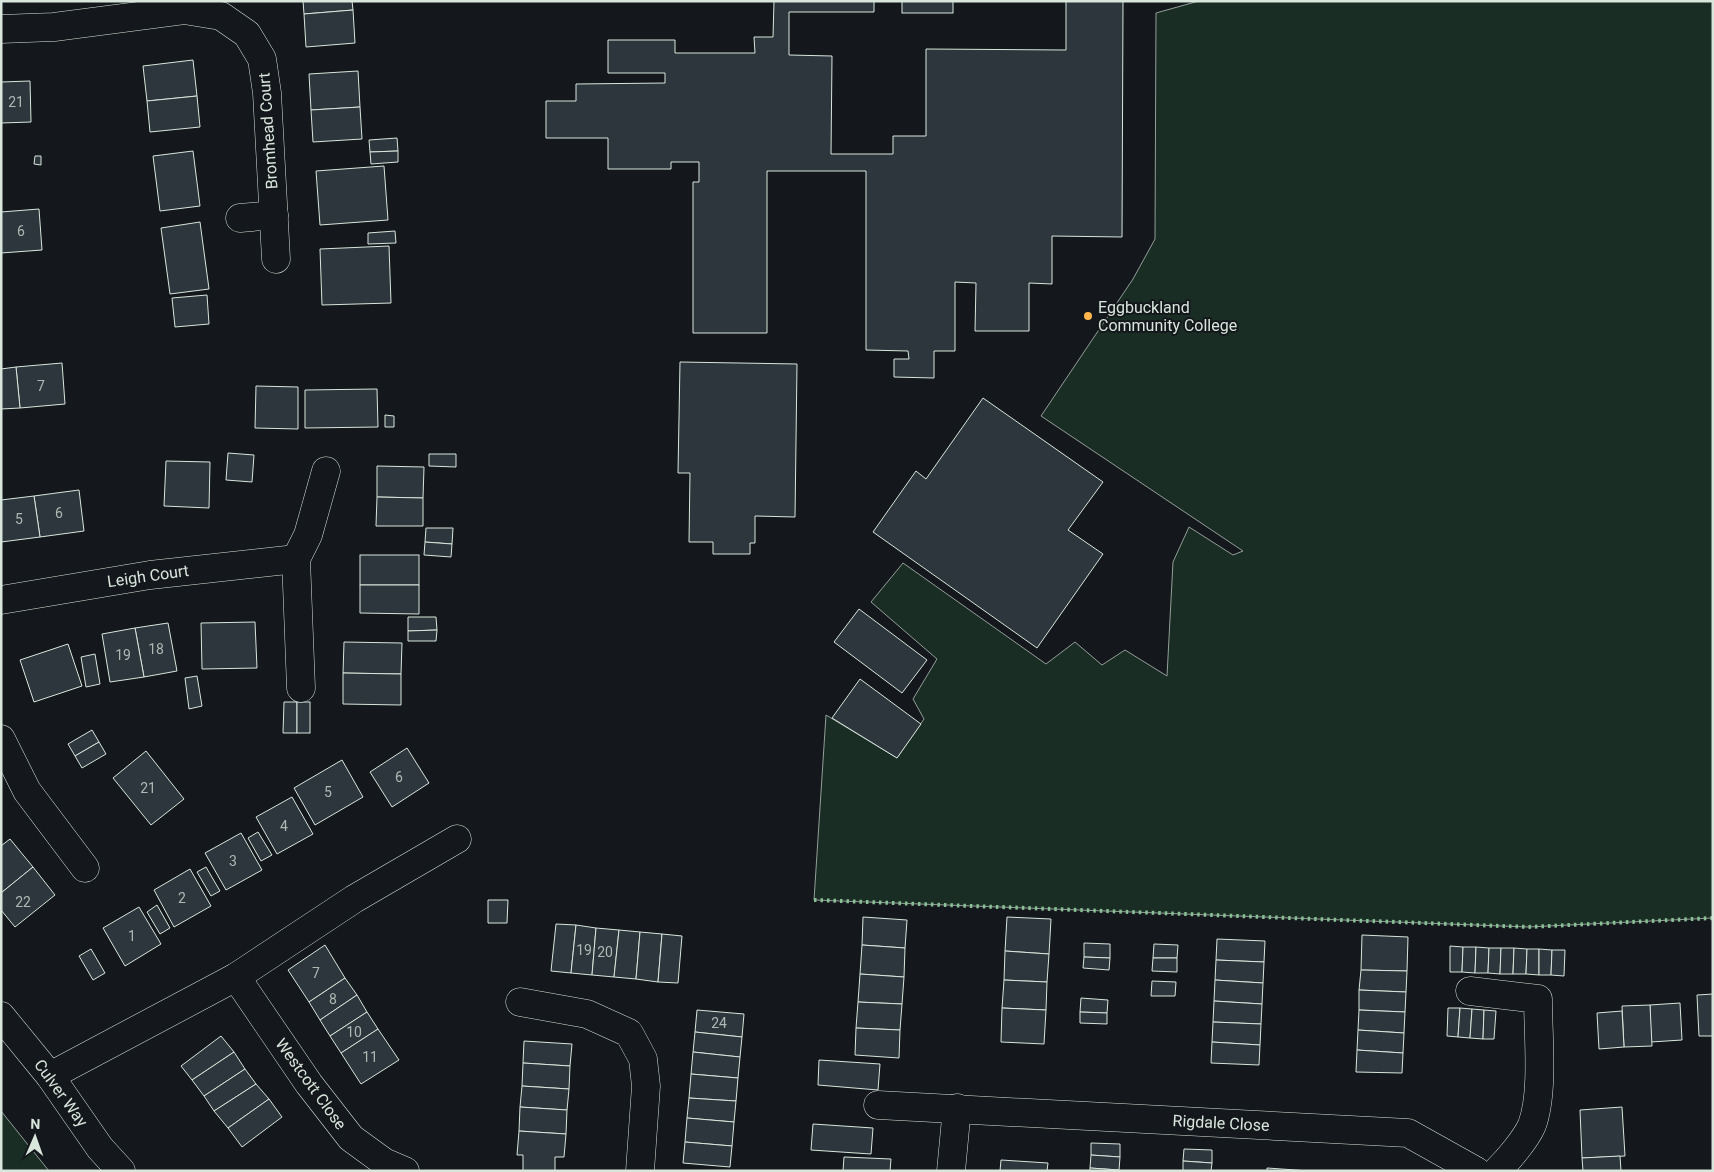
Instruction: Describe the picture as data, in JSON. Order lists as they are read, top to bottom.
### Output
{
  "streets": {
    "street": [
      "Bromhead Court",
      "Leigh Court",
      "Westcott Close",
      "Culver Way",
      "Rigdale Close"
    ]
  },
  "places": ["Eggbuckland Community College"],
  "house_numbers": [
    "21",
    "6",
    "7",
    "6",
    "5",
    "18",
    "19",
    "6",
    "21",
    "5",
    "4",
    "3",
    "2",
    "22",
    "1",
    "19",
    "20",
    "7",
    "8",
    "24",
    "10",
    "11"
  ],
  "north": "top"
}
